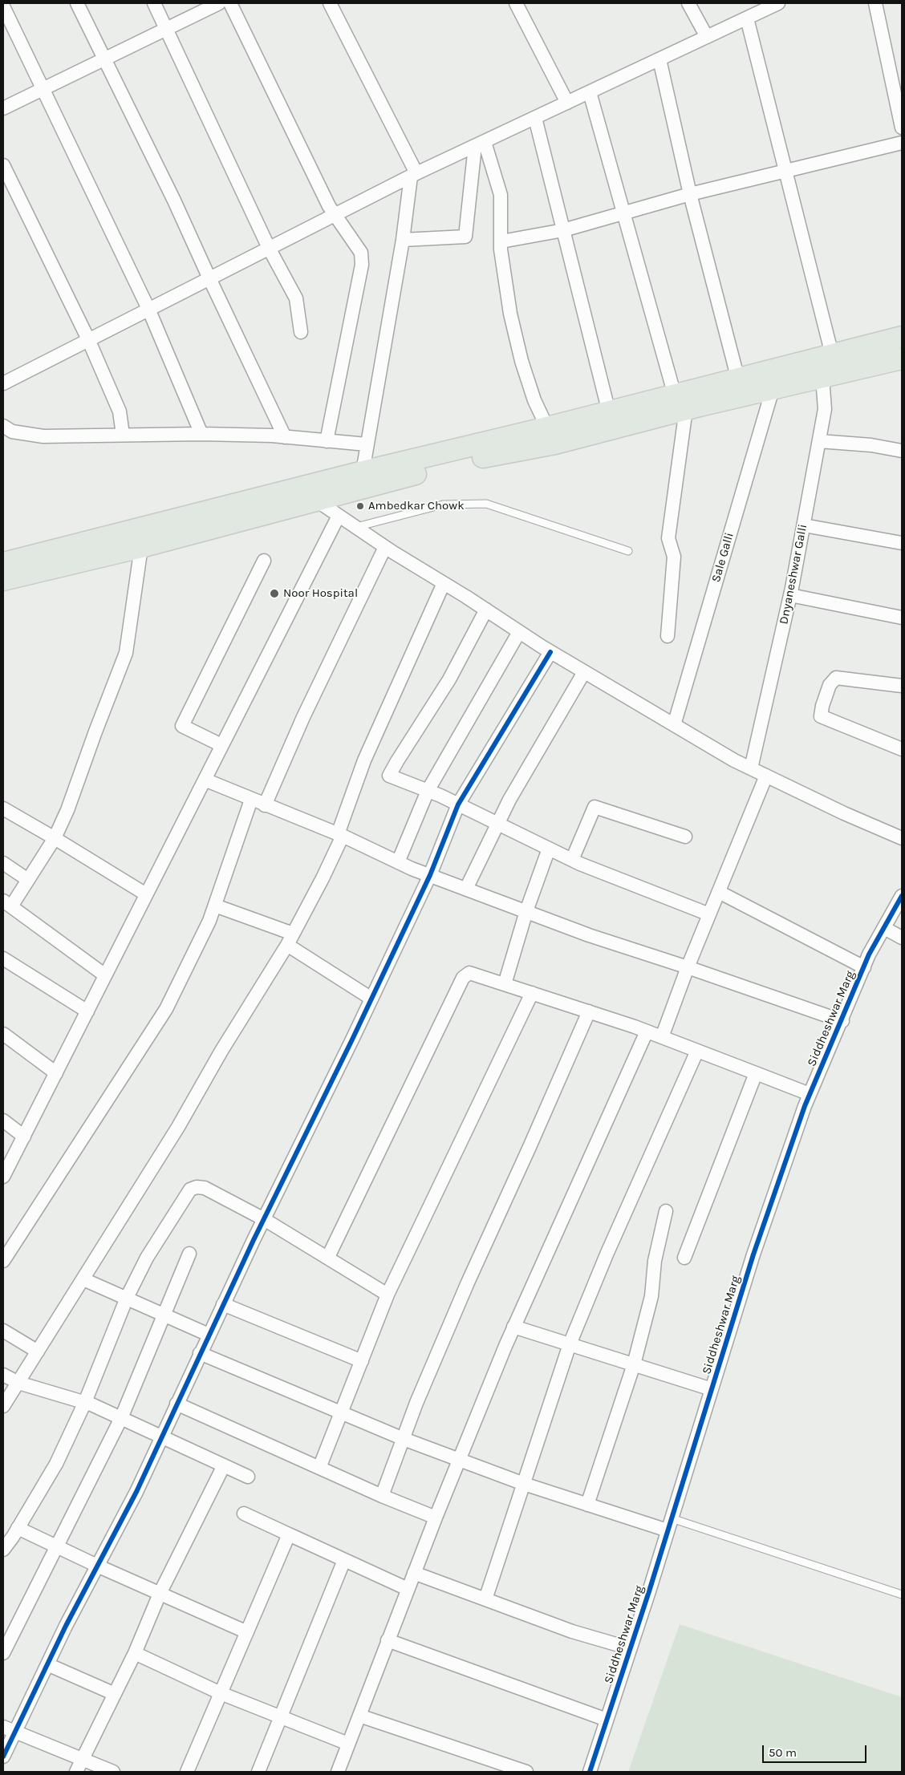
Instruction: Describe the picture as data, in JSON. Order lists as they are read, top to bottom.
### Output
{
  "streets": {
    "street": ["Sale Galli", "Dnyaneshwar Galli", "Siddheshwar Marg"]
  },
  "places": ["Ambedkar Chowk", "Noor Hospital"],
  "scale_bar": "50 m"
}
